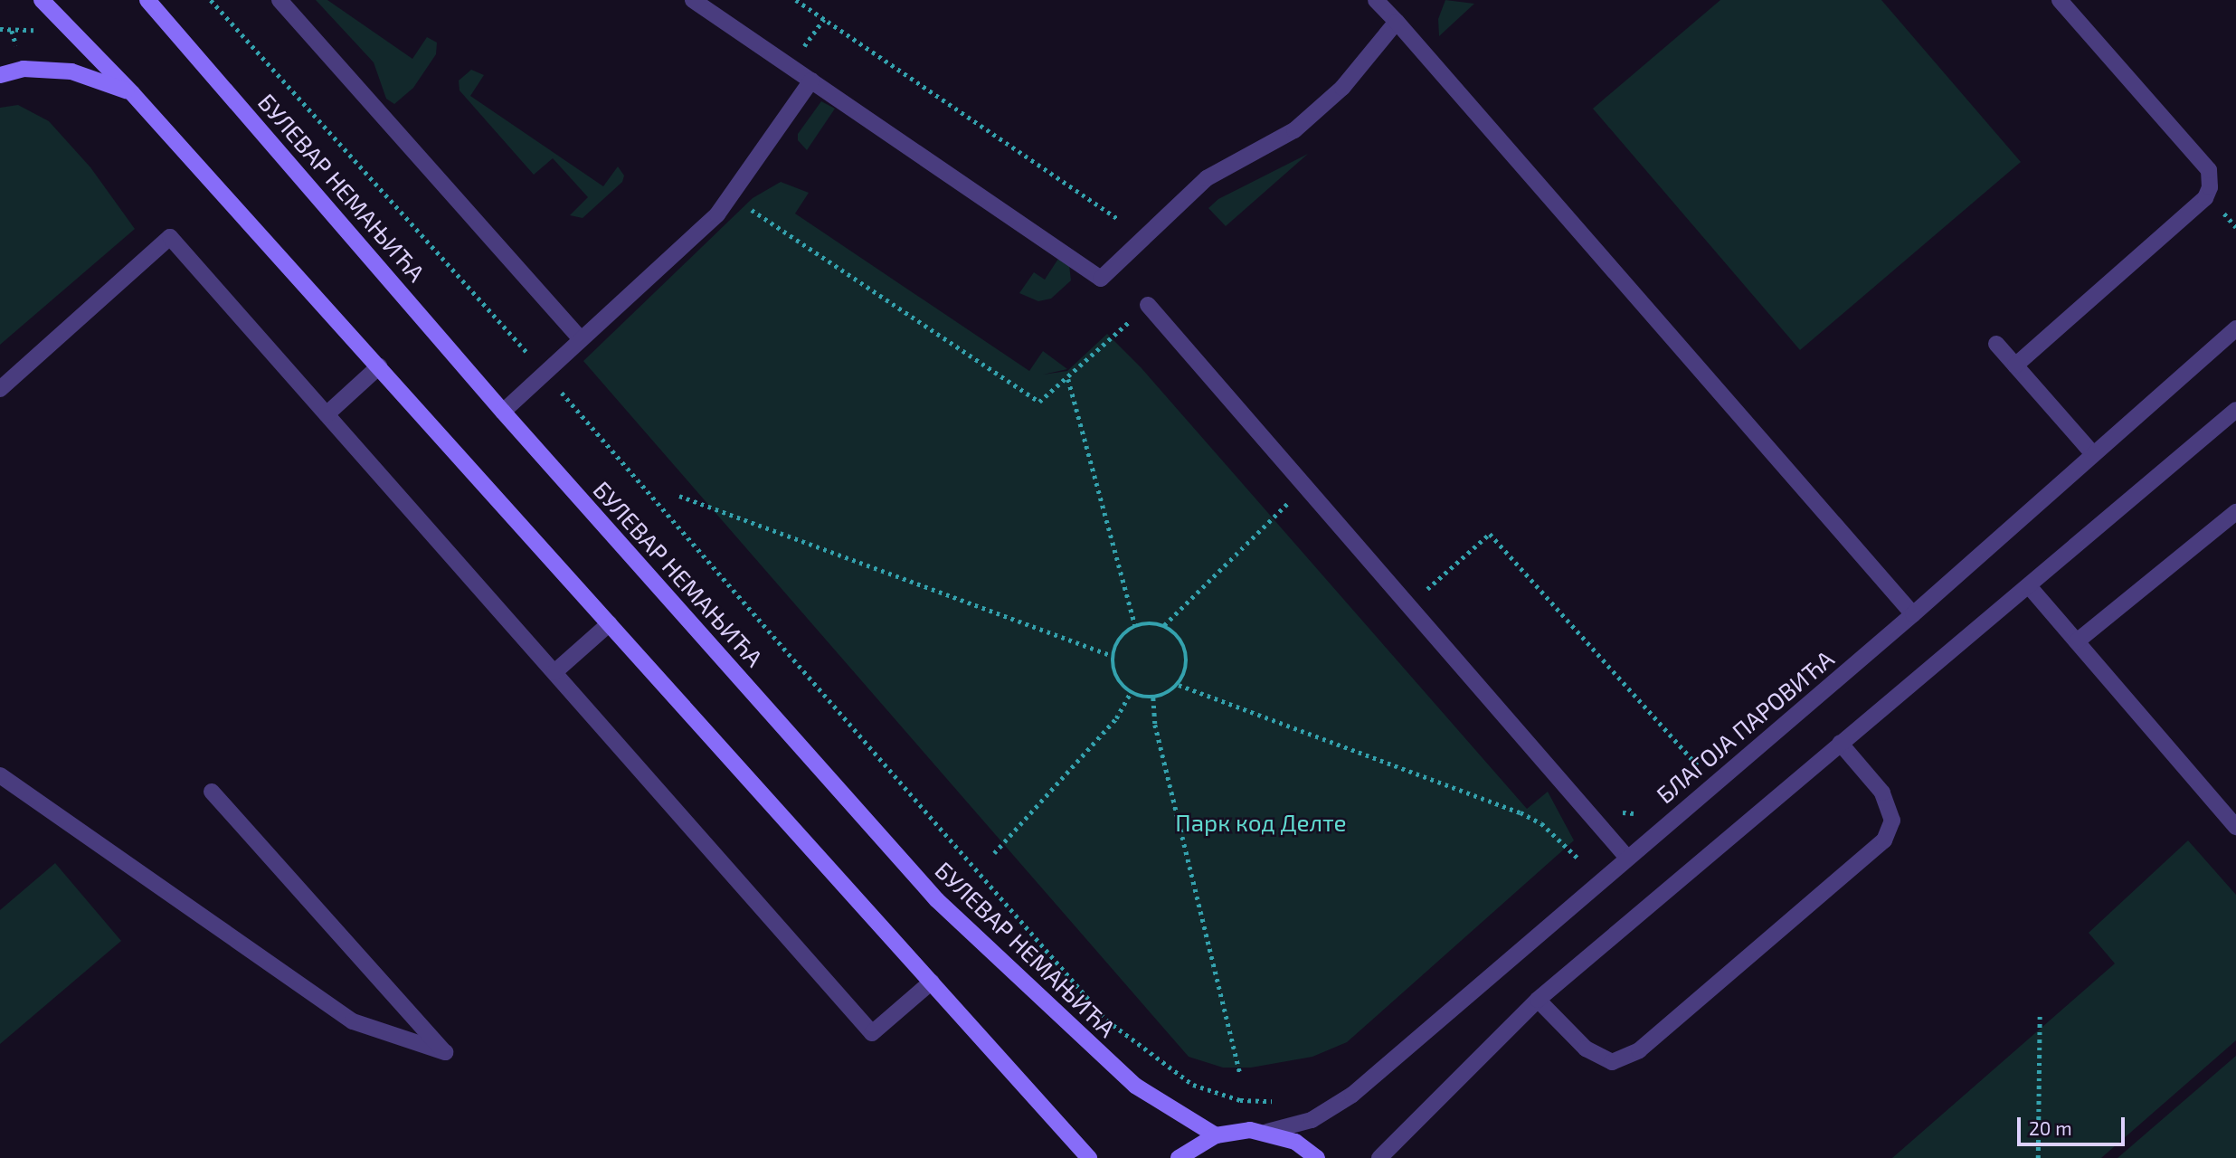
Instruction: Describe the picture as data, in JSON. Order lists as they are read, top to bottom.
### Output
{
  "streets": {
    "street": ["БУЛЕВАР НЕМАЊИЋА", "БЛАГОЈА ПАРОВИЋА"]
  },
  "parks": ["Парк код Делте"],
  "scale_bar": "20 m"
}
